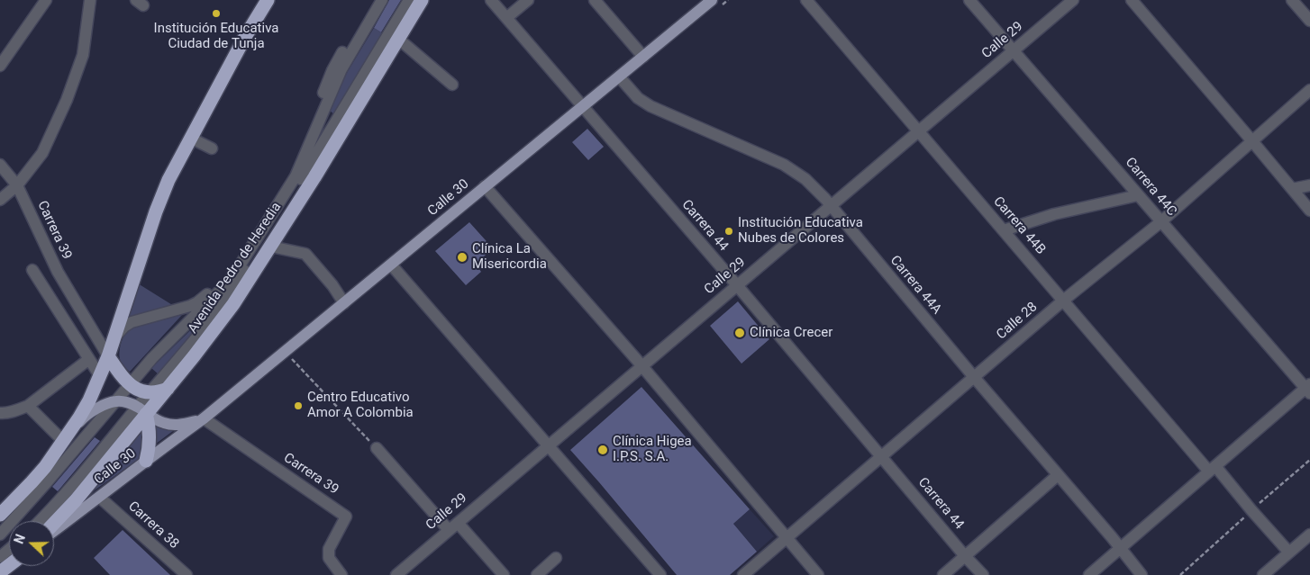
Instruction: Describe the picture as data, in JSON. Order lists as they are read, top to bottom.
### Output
{
  "streets": {
    "highway": ["Avenida Pedro de Heredia"],
    "main road": ["Calle 30"],
    "street": [
      "Calle 29",
      "Carrera 44C",
      "Carrera 44",
      "Carrera 44B",
      "Carrera 39",
      "Carrera 44A",
      "Calle 28",
      "Carrera 38"
    ]
  },
  "crossings": [
    ["Calle 29", "Carrera 44C"],
    ["Calle 29", "Carrera 44"],
    ["Calle 29", "Carrera 44B"],
    ["Calle 29", "Carrera 44A"],
    ["Carrera 44C", "Calle 28"],
    ["Calle 30", "Carrera 44"],
    ["Calle 30", "Carrera 39"],
    ["Calle 30", "Avenida Pedro de Heredia"],
    ["Calle 30", "Carrera 44A"],
    ["Calle 30", "Carrera 38"],
    ["Carrera 44", "Calle 28"],
    ["Carrera 44B", "Calle 28"],
    ["Carrera 44A", "Calle 28"]
  ],
  "places": [
    "Institución Educativa Ciudad de Tunja",
    "Institución Educativa Nubes de Colores",
    "Clínica La Misericordia",
    "Clínica Crecer",
    "Centro Educativo Amor A Colombia",
    "Clínica Higea I.P.S. S.A."
  ],
  "north": "left"
}
